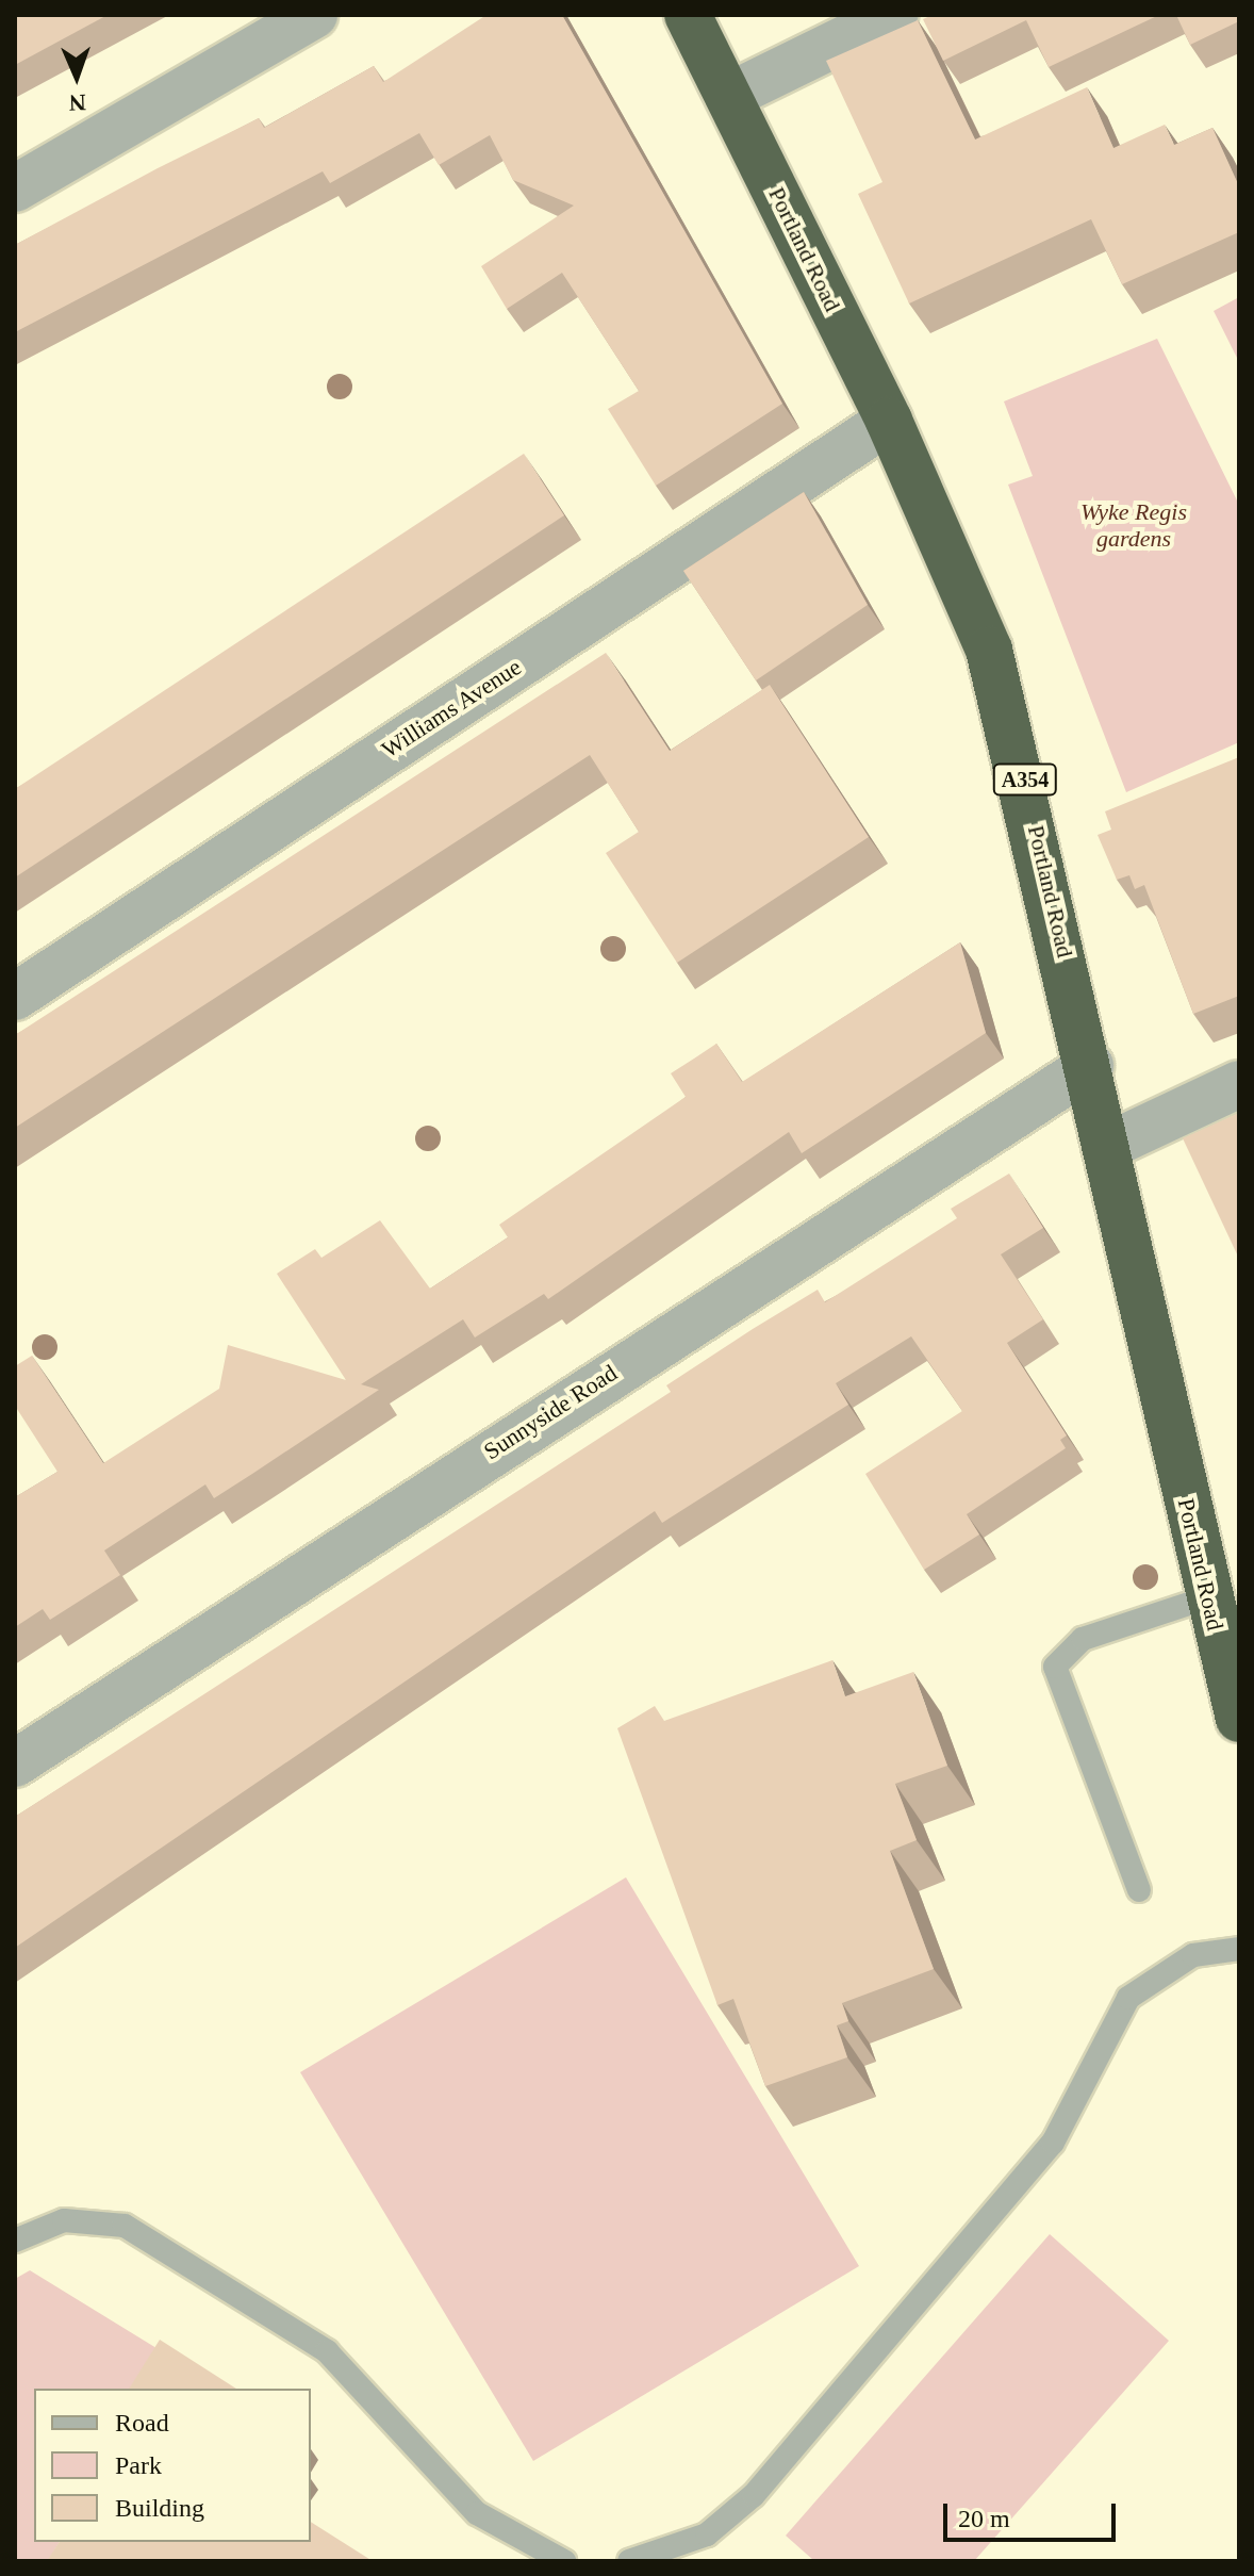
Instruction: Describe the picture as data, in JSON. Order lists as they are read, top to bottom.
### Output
{
  "streets": {
    "highway": ["Portland Road", "A354"],
    "street": ["Williams Avenue", "Sunnyside Road"]
  },
  "crossings": [
    ["Portland Road", "Williams Avenue"],
    ["Portland Road", "Sunnyside Road"]
  ],
  "parks": ["Wyke Regis gardens"],
  "legend": ["Road", "Park", "Building"],
  "scale_bar": "20 m",
  "north": "bottom"
}
